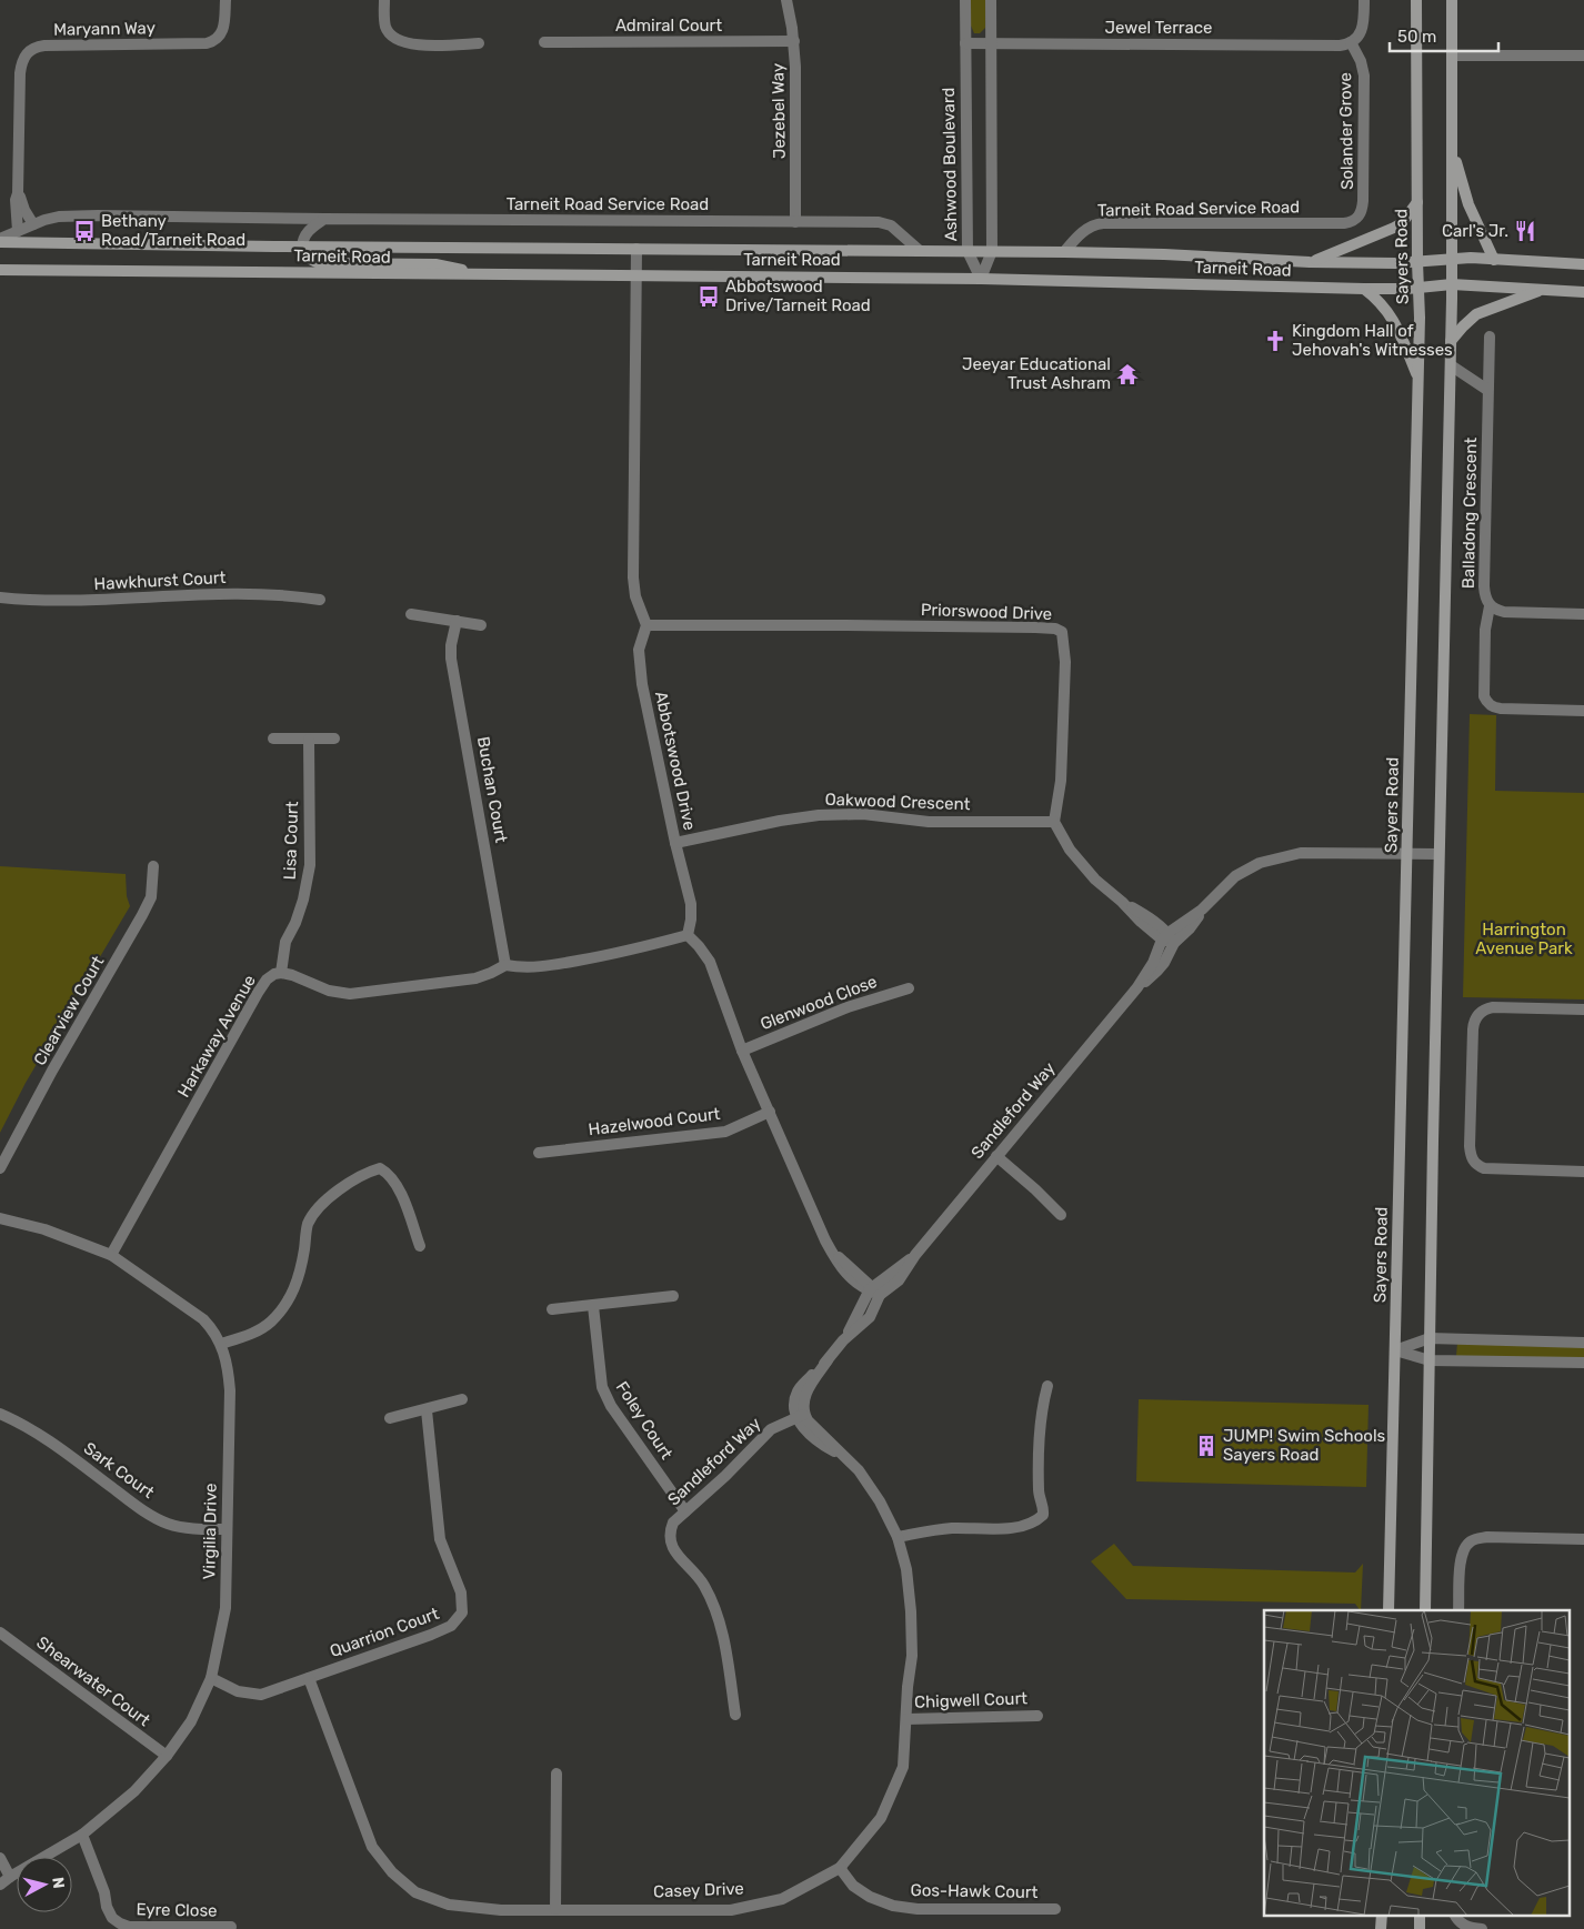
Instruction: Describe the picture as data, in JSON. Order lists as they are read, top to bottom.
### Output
{
  "streets": {
    "main road": ["Tarneit Road", "Sayers Road"],
    "street": [
      "Admiral Court",
      "Jewel Terrace",
      "Maryann Way",
      "Jezebel Way",
      "Solander Grove",
      "Ashwood Boulevard",
      "Tarneit Road Service Road",
      "Balladong Crescent",
      "Hawkhurst Court",
      "Priorswood Drive",
      "Abbotswood Drive",
      "Buchan Court",
      "Oakwood Crescent",
      "Lisa Court",
      "Glenwood Close",
      "Clearview Court",
      "Harkaway Avenue",
      "Sandleford Way",
      "Hazelwood Court",
      "Foley Court",
      "Sark Court",
      "Virgilia Drive",
      "Quarrion Court",
      "Shearwater Court",
      "Chigwell Court",
      "Casey Drive",
      "Gos-Hawk Court",
      "Eyre Close"
    ]
  },
  "crossings": [
    ["Admiral Court", "Jezebel Way"],
    ["Jewel Terrace", "Solander Grove"],
    ["Jewel Terrace", "Ashwood Boulevard"],
    ["Maryann Way", "Tarneit Road"],
    ["Jezebel Way", "Tarneit Road Service Road"],
    ["Solander Grove", "Tarneit Road Service Road"],
    ["Ashwood Boulevard", "Tarneit Road"],
    ["Tarneit Road Service Road", "Tarneit Road"],
    ["Tarneit Road", "Sayers Road"],
    ["Sayers Road", "Sandleford Way"],
    ["Priorswood Drive", "Abbotswood Drive"],
    ["Priorswood Drive", "Oakwood Crescent"],
    ["Abbotswood Drive", "Oakwood Crescent"],
    ["Buchan Court", "Harkaway Avenue"],
    ["Lisa Court", "Harkaway Avenue"],
    ["Harkaway Avenue", "Virgilia Drive"],
    ["Sandleford Way", "Foley Court"],
    ["Sandleford Way", "Casey Drive"],
    ["Sark Court", "Virgilia Drive"],
    ["Virgilia Drive", "Quarrion Court"],
    ["Virgilia Drive", "Shearwater Court"],
    ["Virgilia Drive", "Eyre Close"],
    ["Quarrion Court", "Casey Drive"],
    ["Chigwell Court", "Casey Drive"],
    ["Casey Drive", "Gos-Hawk Court"]
  ],
  "parks": ["Harrington Avenue Park"],
  "places": {
    "bus stop": ["Bethany Road/Tarneit Road", "Abbotswood Drive/Tarneit Road"],
    "restaurant": ["Carl's Jr."],
    "church": ["Kingdom Hall of Jehovah's Witnesses"],
    "temple": ["Jeeyar Educational Trust Ashram"],
    "building": ["JUMP! Swim Schools Sayers Road"]
  },
  "scale_bar": "50 m",
  "north": "right"
}
